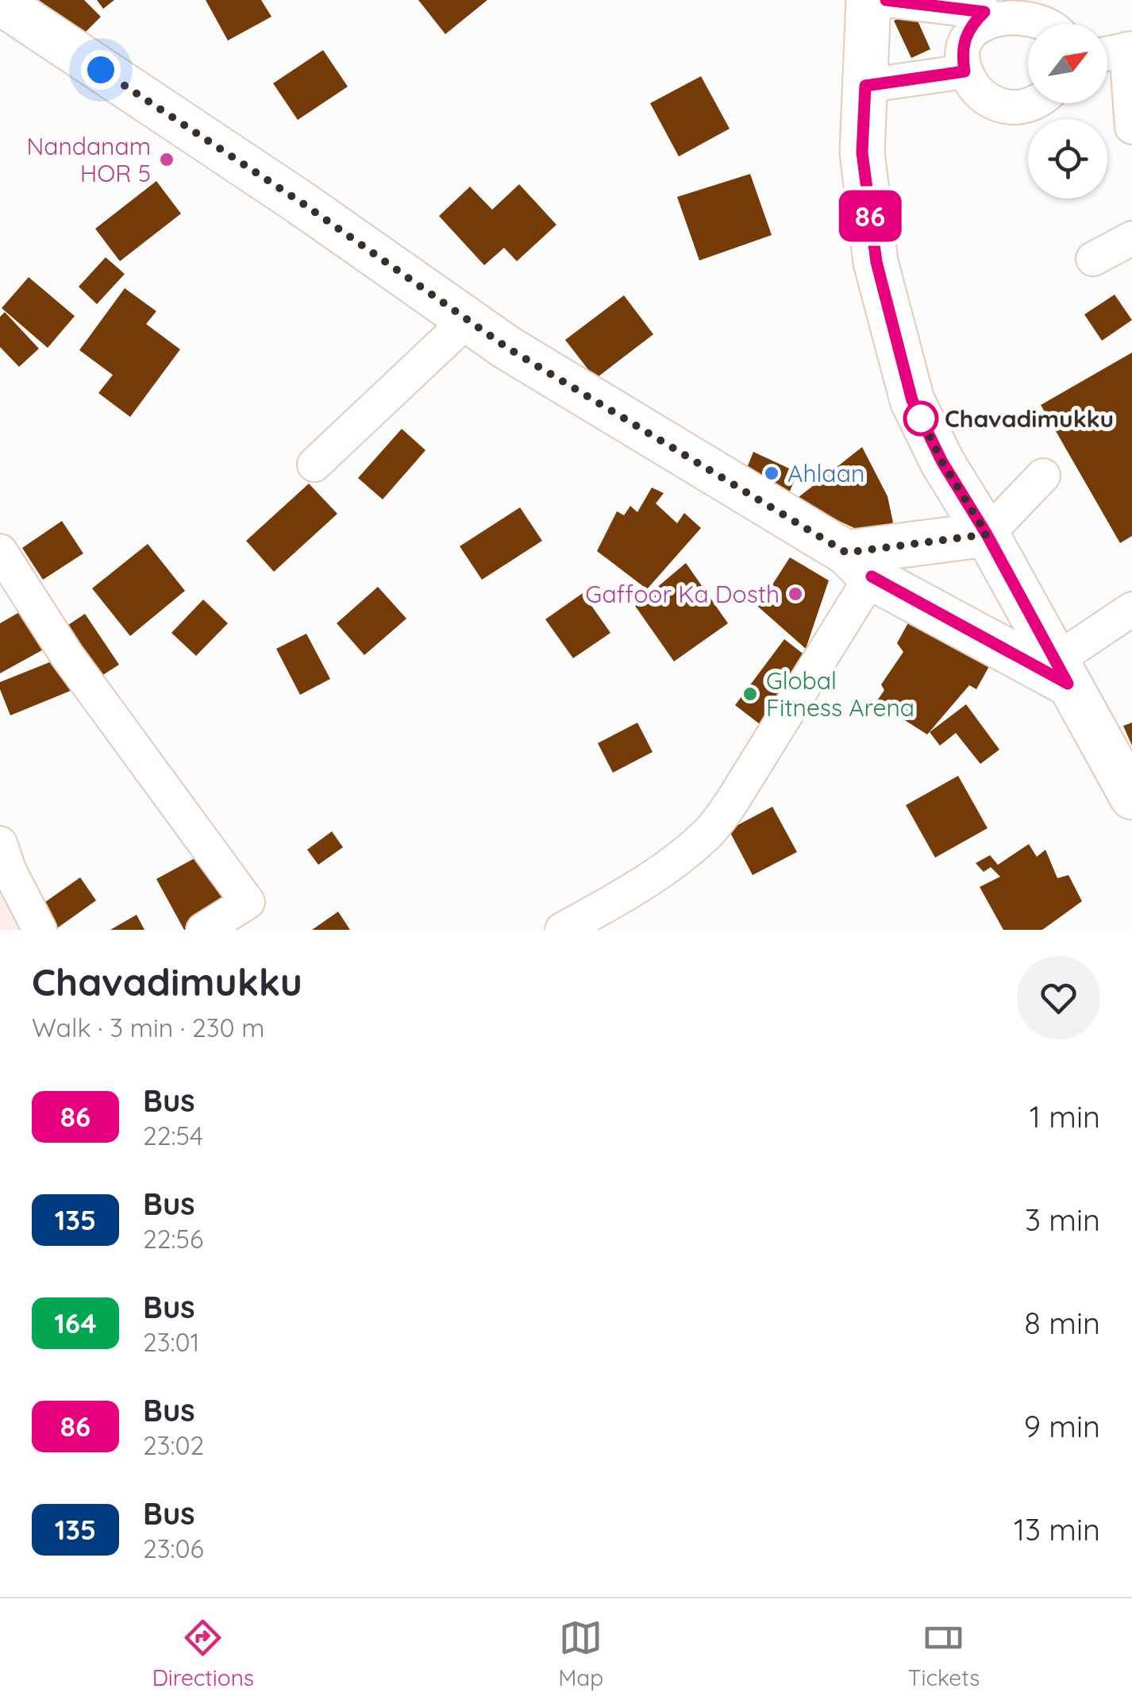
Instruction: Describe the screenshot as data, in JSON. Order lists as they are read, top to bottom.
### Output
{
  "places": [
    "Nandanam HOR 5",
    "Chavadimukku",
    "Ahlaan",
    "Gaffoor Ka Dosth",
    "Global Fitness Arena"
  ],
  "lines": ["bus line 86"],
  "north": "top right",
  "page": {
    "on_map": "86",
    "heading": ["Chavadimukku", "Walk · 3 min · 230 m"],
    "list": [
      {
        "mark": "86",
        "name": "Bus",
        "note": "22:54",
        "value": "1 min"
      },
      {
        "mark": "135",
        "name": "Bus",
        "note": "22:56",
        "value": "3 min"
      },
      {
        "mark": "164",
        "name": "Bus",
        "note": "23:01",
        "value": "8 min"
      },
      {
        "mark": "86",
        "name": "Bus",
        "note": "23:02",
        "value": "9 min"
      },
      {
        "mark": "135",
        "name": "Bus",
        "note": "23:06",
        "value": "13 min"
      }
    ],
    "tabs": ["Directions", "Map", "Tickets"]
  }
}
